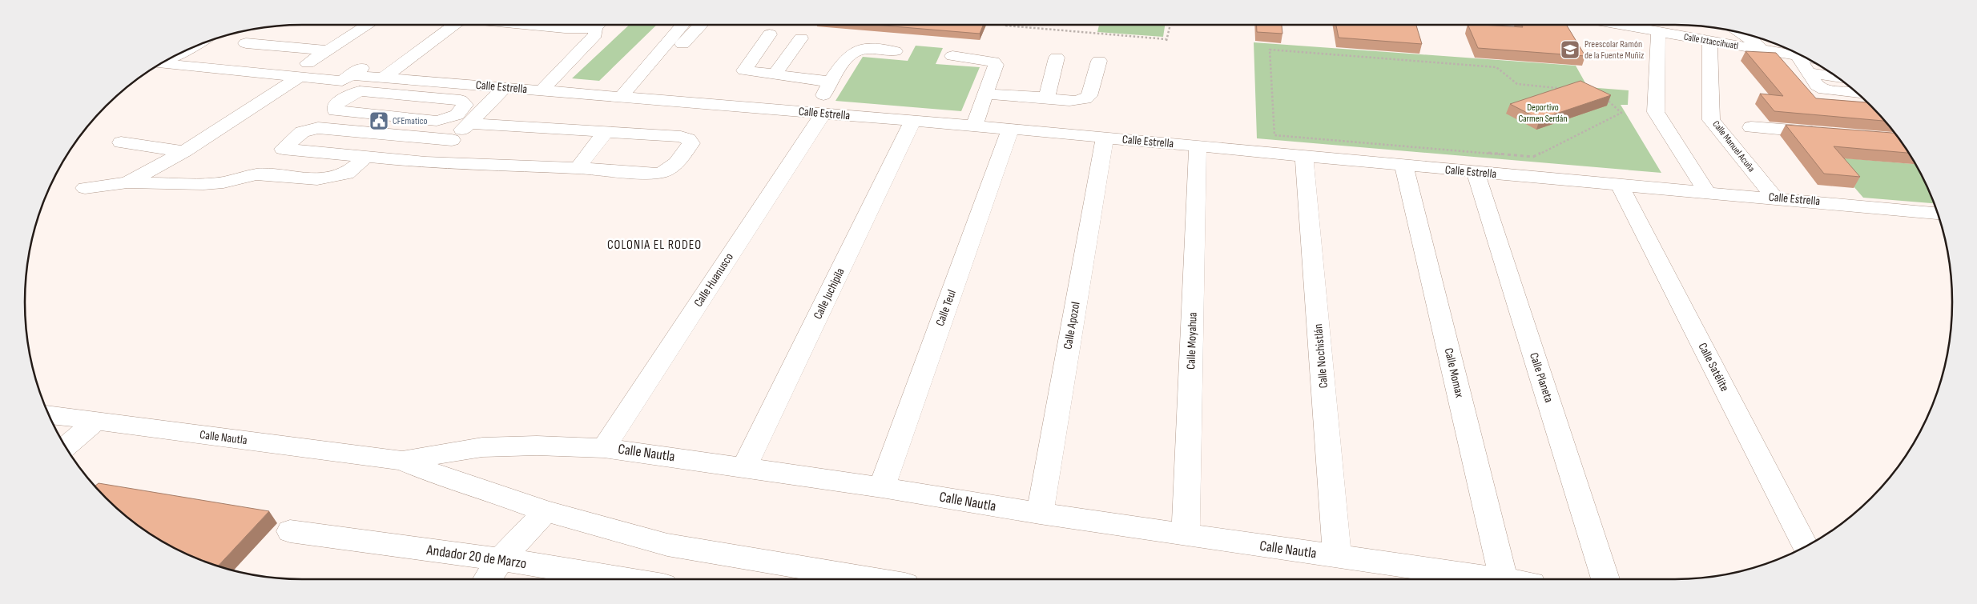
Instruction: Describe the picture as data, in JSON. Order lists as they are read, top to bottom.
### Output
{
  "streets": {
    "street": [
      "Calle Iztaccihuatl",
      "Calle Estrella",
      "Calle Manuel Acuña",
      "Calle Huanusco",
      "Calle Juchipila",
      "Calle Teul",
      "Calle Apozol",
      "Calle Moyahua",
      "Calle Nochistlán",
      "Calle Satélite",
      "Calle Momax",
      "Calle Planeta",
      "Calle Nautla",
      "Andador 20 de Marzo"
    ]
  },
  "crossings": [
    ["Calle Iztaccihuatl", "Calle Manuel Acuña"],
    ["Calle Estrella", "Calle Manuel Acuña"],
    ["Calle Estrella", "Calle Huanusco"],
    ["Calle Estrella", "Calle Juchipila"],
    ["Calle Estrella", "Calle Teul"],
    ["Calle Estrella", "Calle Apozol"],
    ["Calle Estrella", "Calle Moyahua"],
    ["Calle Estrella", "Calle Nochistlán"],
    ["Calle Estrella", "Calle Satélite"],
    ["Calle Estrella", "Calle Momax"],
    ["Calle Estrella", "Calle Planeta"],
    ["Calle Huanusco", "Calle Nautla"],
    ["Calle Juchipila", "Calle Nautla"],
    ["Calle Teul", "Calle Nautla"],
    ["Calle Apozol", "Calle Nautla"],
    ["Calle Moyahua", "Calle Nautla"],
    ["Calle Nochistlán", "Calle Nautla"]
  ],
  "districts": ["COLONIA EL RODEO"],
  "parks": ["Deportivo Carmen Serdán"],
  "places": {
    "school or university": ["Preescolar Ramón de la Fuente Muñiz"],
    "public building": ["CFEmatico"]
  }
}
